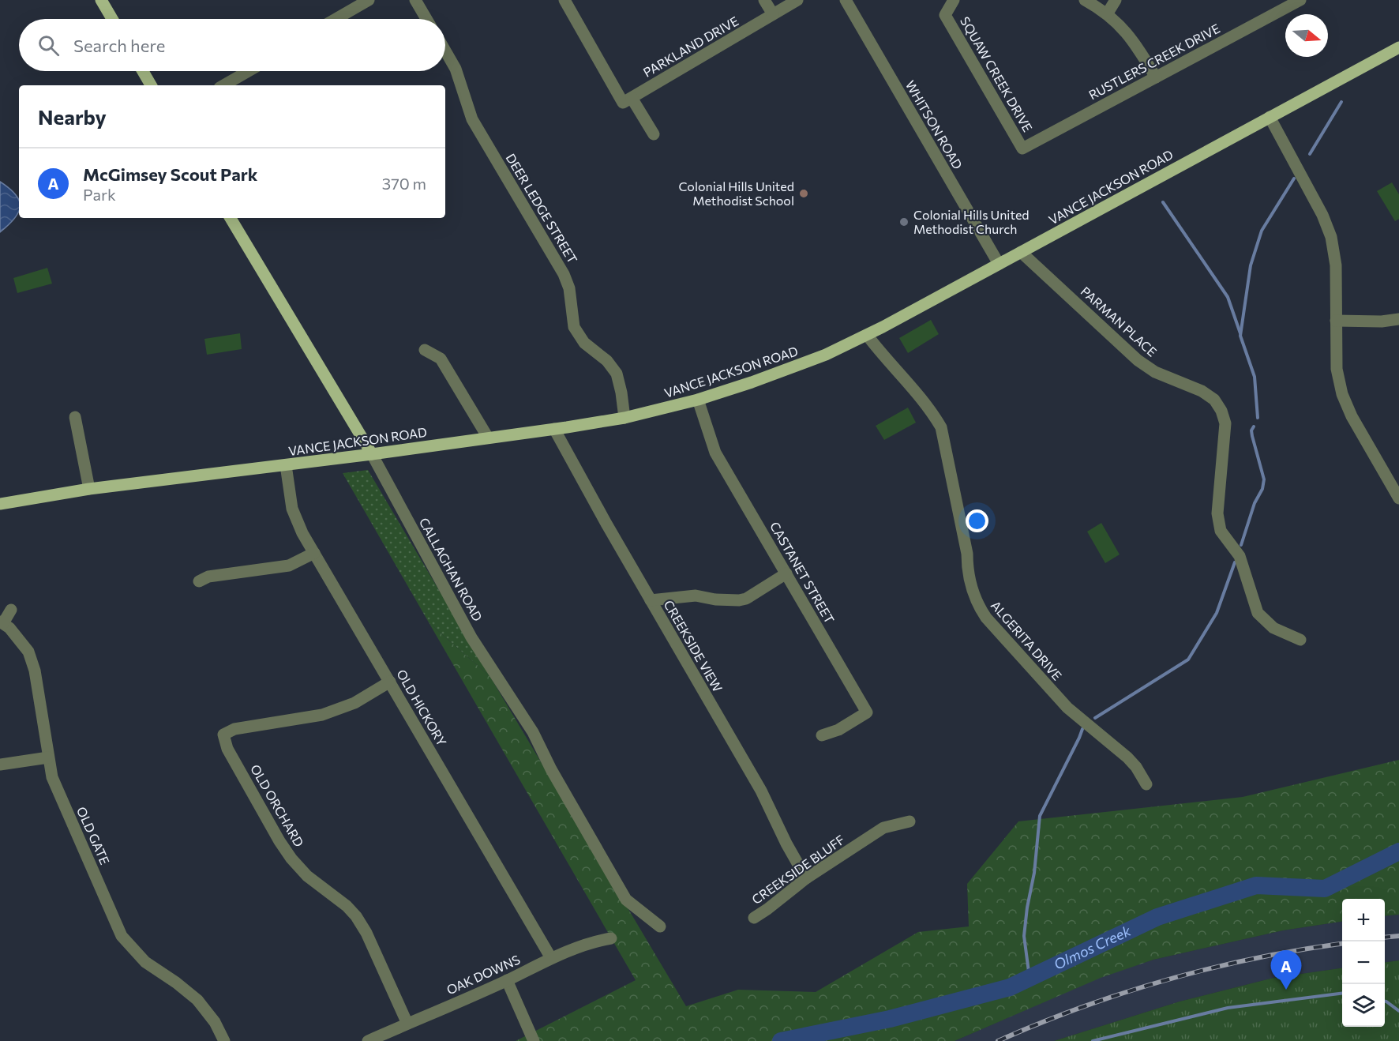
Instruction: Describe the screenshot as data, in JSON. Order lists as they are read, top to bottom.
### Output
{
  "streets": {
    "main road": ["VANCE JACKSON ROAD", "CALLAGHAN ROAD"],
    "street": [
      "PARKLAND DRIVE",
      "RUSTLERS CREEK DRIVE",
      "SQUAW CREEK DRIVE",
      "WHITSON ROAD",
      "DEER LEDGE STREET",
      "PARMAN PLACE",
      "CASTANET STREET",
      "ALGERITA DRIVE",
      "CREEKSIDE VIEW",
      "OLD HICKORY",
      "OLD ORCHARD",
      "OLD GATE",
      "CREEKSIDE BLUFF",
      "OAK DOWNS"
    ]
  },
  "crossings": [
    ["RUSTLERS CREEK DRIVE", "SQUAW CREEK DRIVE"],
    ["WHITSON ROAD", "VANCE JACKSON ROAD"],
    ["VANCE JACKSON ROAD", "DEER LEDGE STREET"],
    ["VANCE JACKSON ROAD", "PARMAN PLACE"],
    ["VANCE JACKSON ROAD", "CALLAGHAN ROAD"],
    ["VANCE JACKSON ROAD", "CASTANET STREET"],
    ["VANCE JACKSON ROAD", "ALGERITA DRIVE"],
    ["VANCE JACKSON ROAD", "CREEKSIDE VIEW"],
    ["VANCE JACKSON ROAD", "OLD HICKORY"],
    ["CREEKSIDE VIEW", "CREEKSIDE BLUFF"],
    ["OLD HICKORY", "OLD ORCHARD"],
    ["OLD HICKORY", "OAK DOWNS"],
    ["OLD ORCHARD", "OAK DOWNS"]
  ],
  "water": ["Olmos Creek"],
  "places": ["Colonial Hills United Methodist School", "Colonial Hills United Methodist Church"],
  "north": "right",
  "page": {
    "search": "Search here",
    "heading": "Nearby",
    "list": [
      {
        "mark": "A",
        "name": "McGimsey Scout Park",
        "note": "Park",
        "value": "370 m"
      }
    ],
    "map_buttons": ["+", "−"],
    "pins": "A"
  }
}
